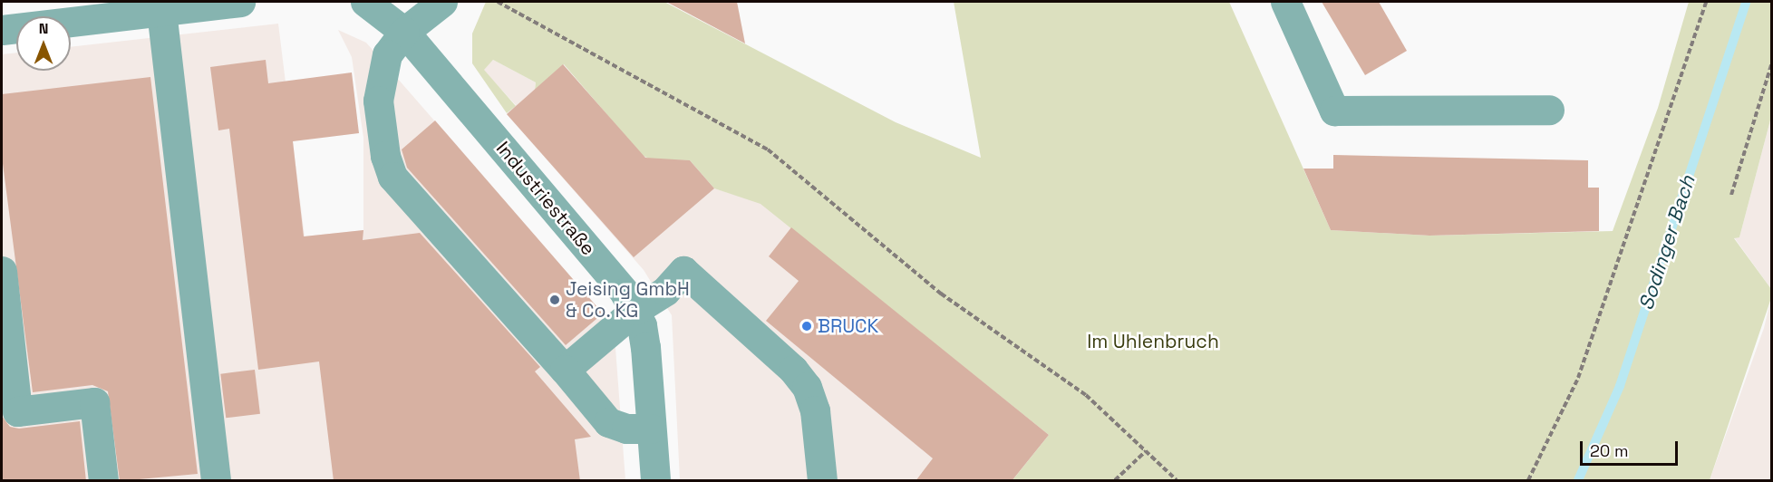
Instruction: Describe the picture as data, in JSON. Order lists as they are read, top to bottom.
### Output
{
  "streets": {
    "street": ["Industriestraße"]
  },
  "water": ["Sodinger Bach"],
  "parks": ["Im Uhlenbruch"],
  "places": ["Jeising GmbH & Co. KG", "BRUCK"],
  "scale_bar": "20 m",
  "north": "top"
}
